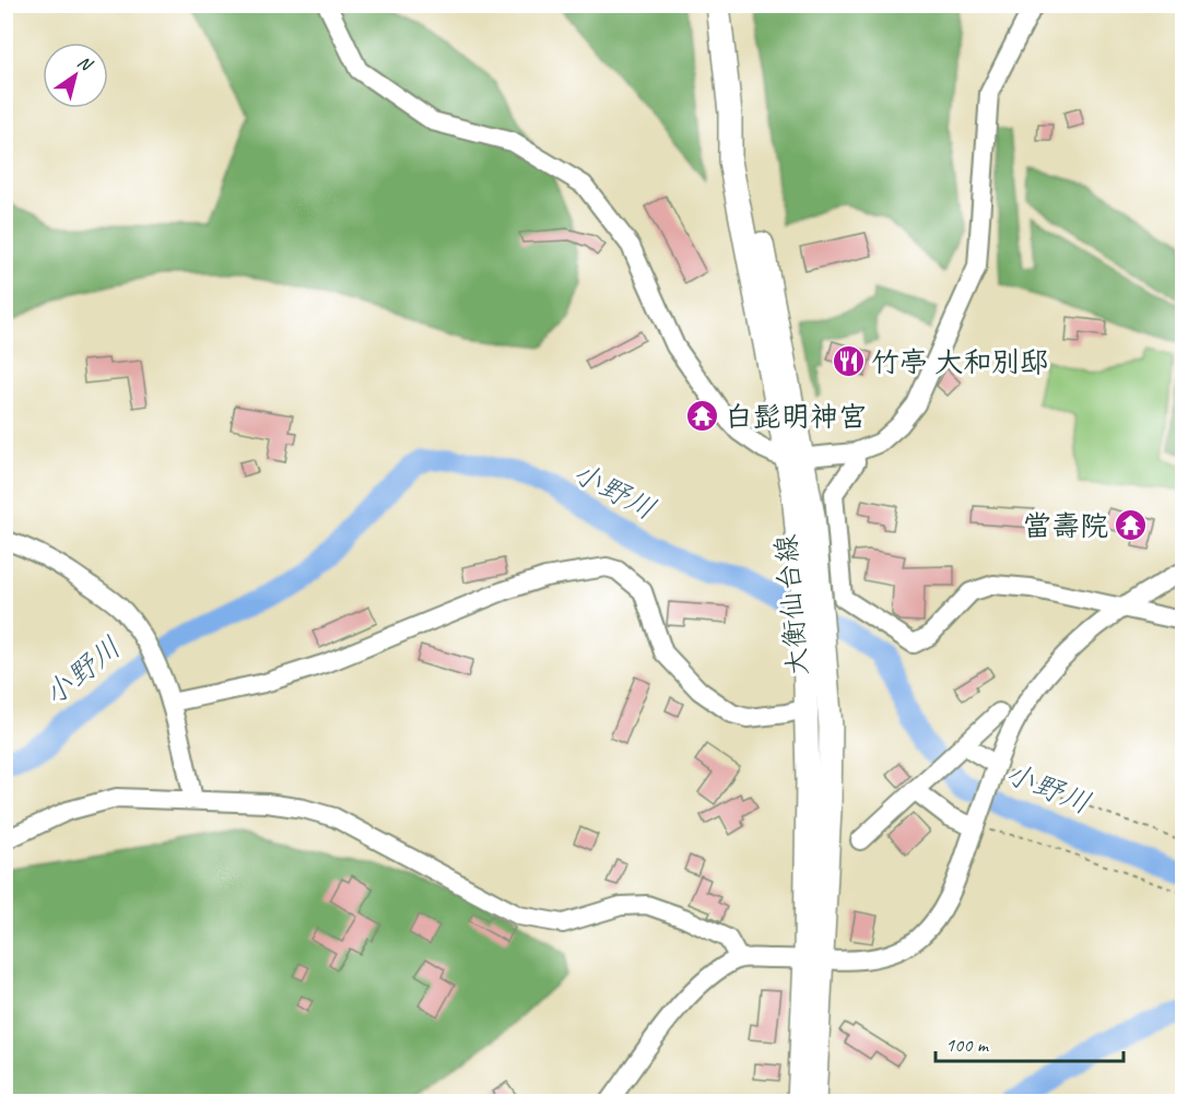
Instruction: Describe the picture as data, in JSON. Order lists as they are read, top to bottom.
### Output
{
  "streets": {
    "main road": ["大衡仙台線"]
  },
  "water": ["小野川"],
  "places": {
    "restaurant": ["竹亭 大和別邸"],
    "temple": ["白髭明神宮", "當壽院"]
  },
  "scale_bar": "100 m",
  "north": "top right"
}
